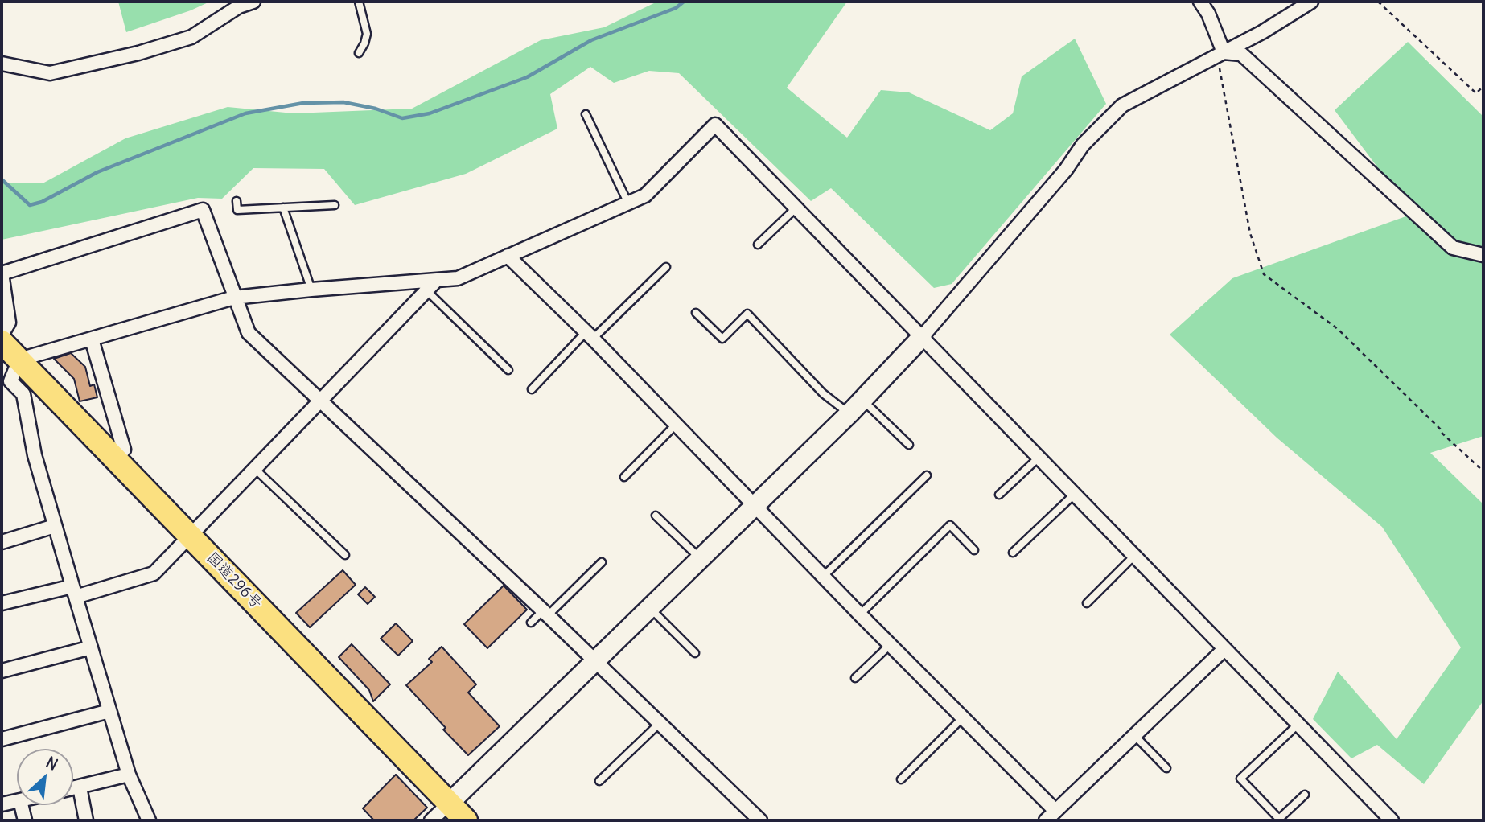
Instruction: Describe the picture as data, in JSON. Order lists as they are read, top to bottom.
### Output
{
  "streets": {
    "highway": ["国道296号"]
  },
  "north": "top right"
}
